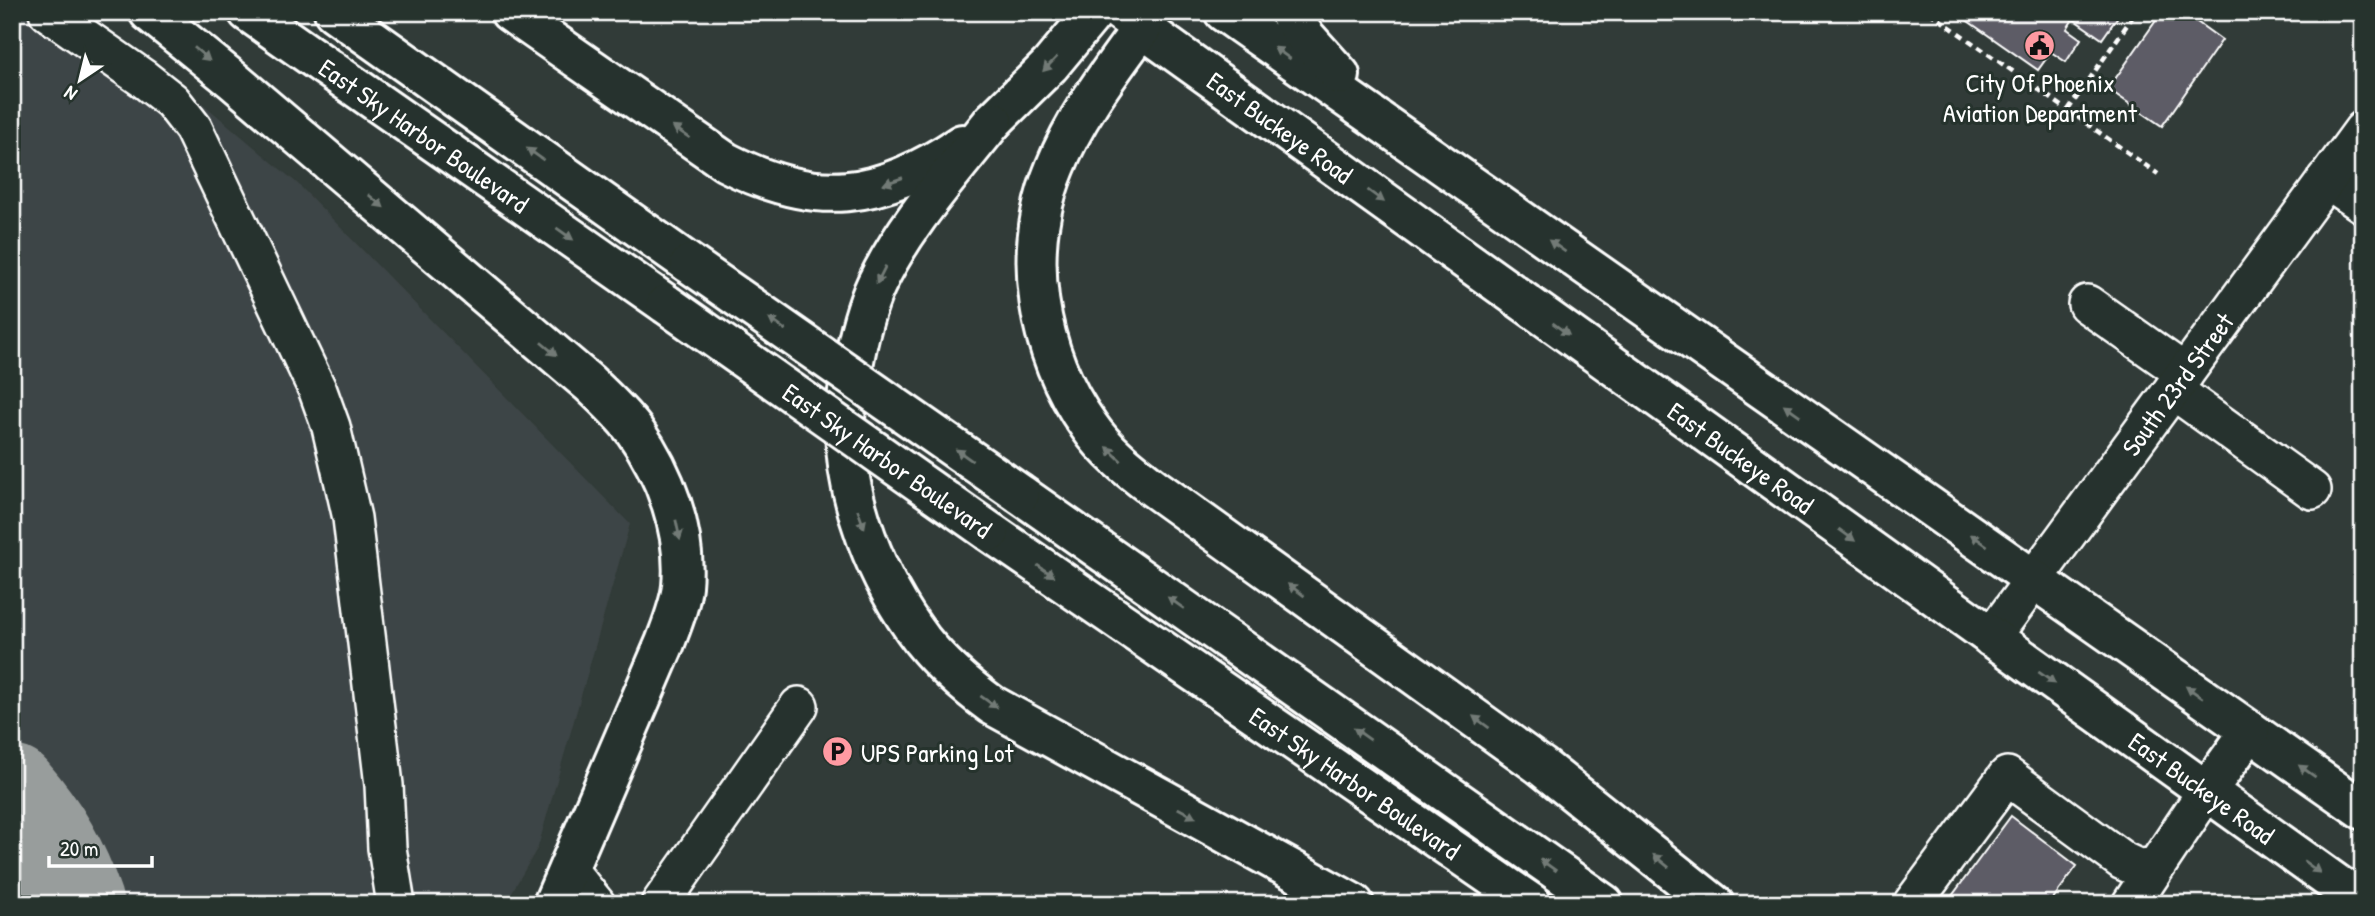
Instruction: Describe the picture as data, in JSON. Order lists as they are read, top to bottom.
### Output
{
  "streets": {
    "main road": ["East Buckeye Road", "East Sky Harbor Boulevard"],
    "street": ["South 23rd Street"]
  },
  "crossings": [
    ["East Buckeye Road", "South 23rd Street"]
  ],
  "places": {
    "public building": ["City Of Phoenix Aviation Department"],
    "parking": ["UPS Parking Lot"]
  },
  "scale_bar": "20 m",
  "north": "bottom left"
}
